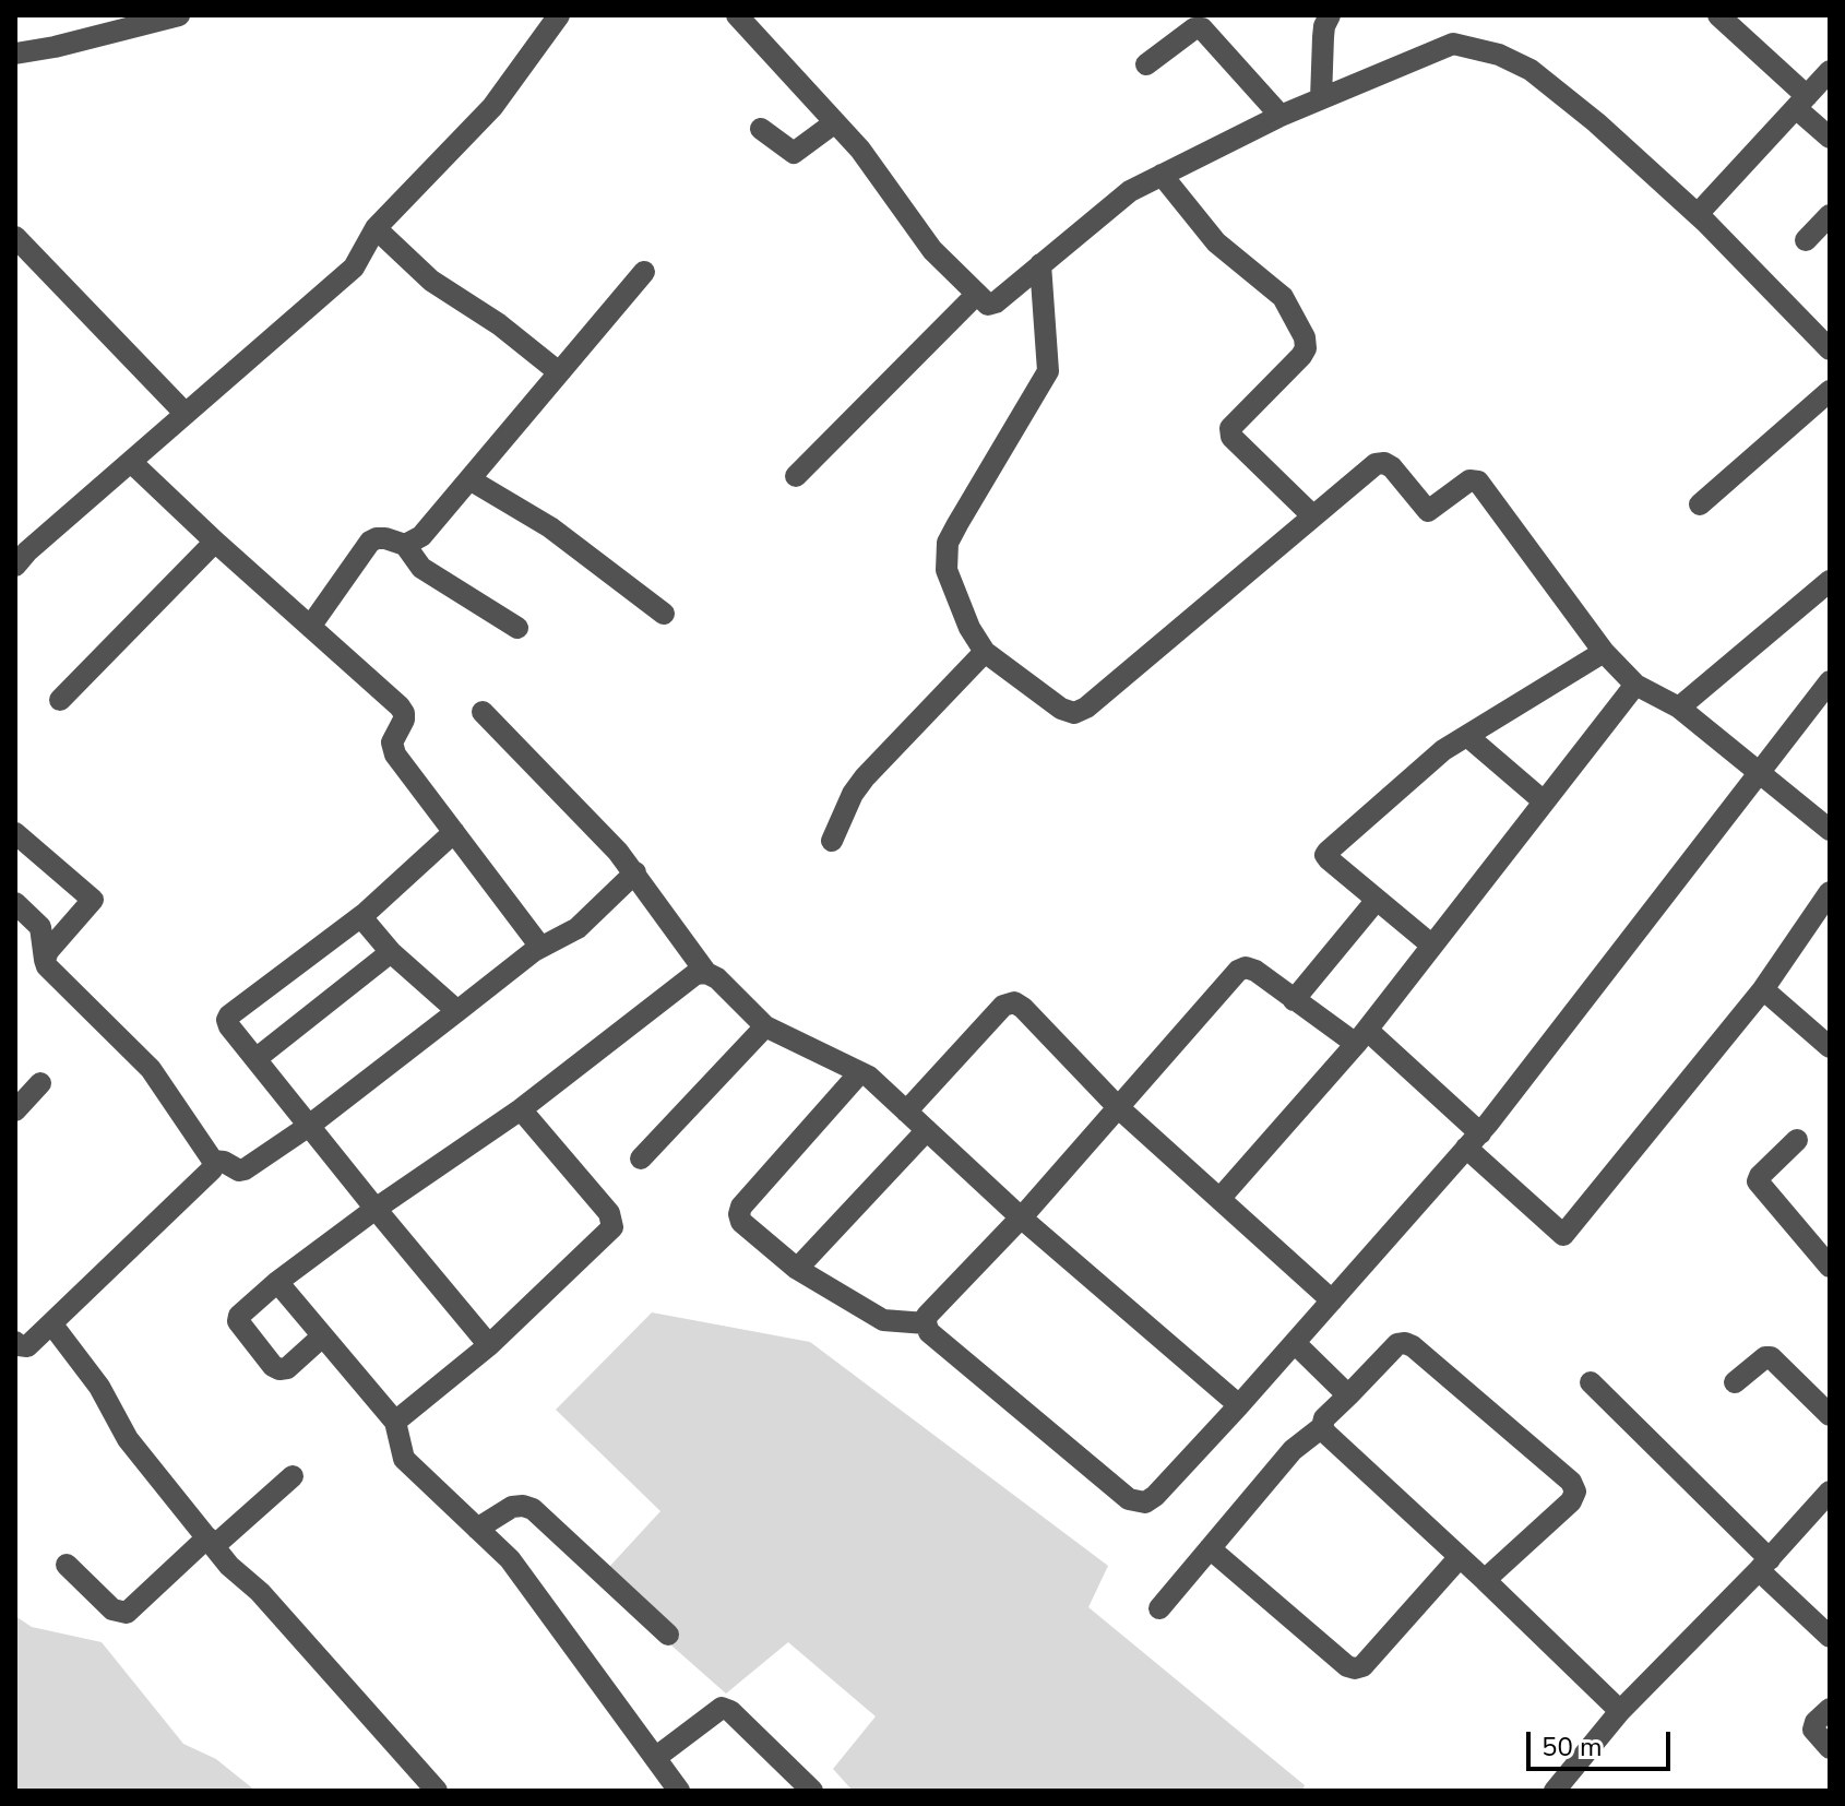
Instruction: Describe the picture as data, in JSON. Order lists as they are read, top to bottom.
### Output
{
  "scale_bar": "50 m"
}
